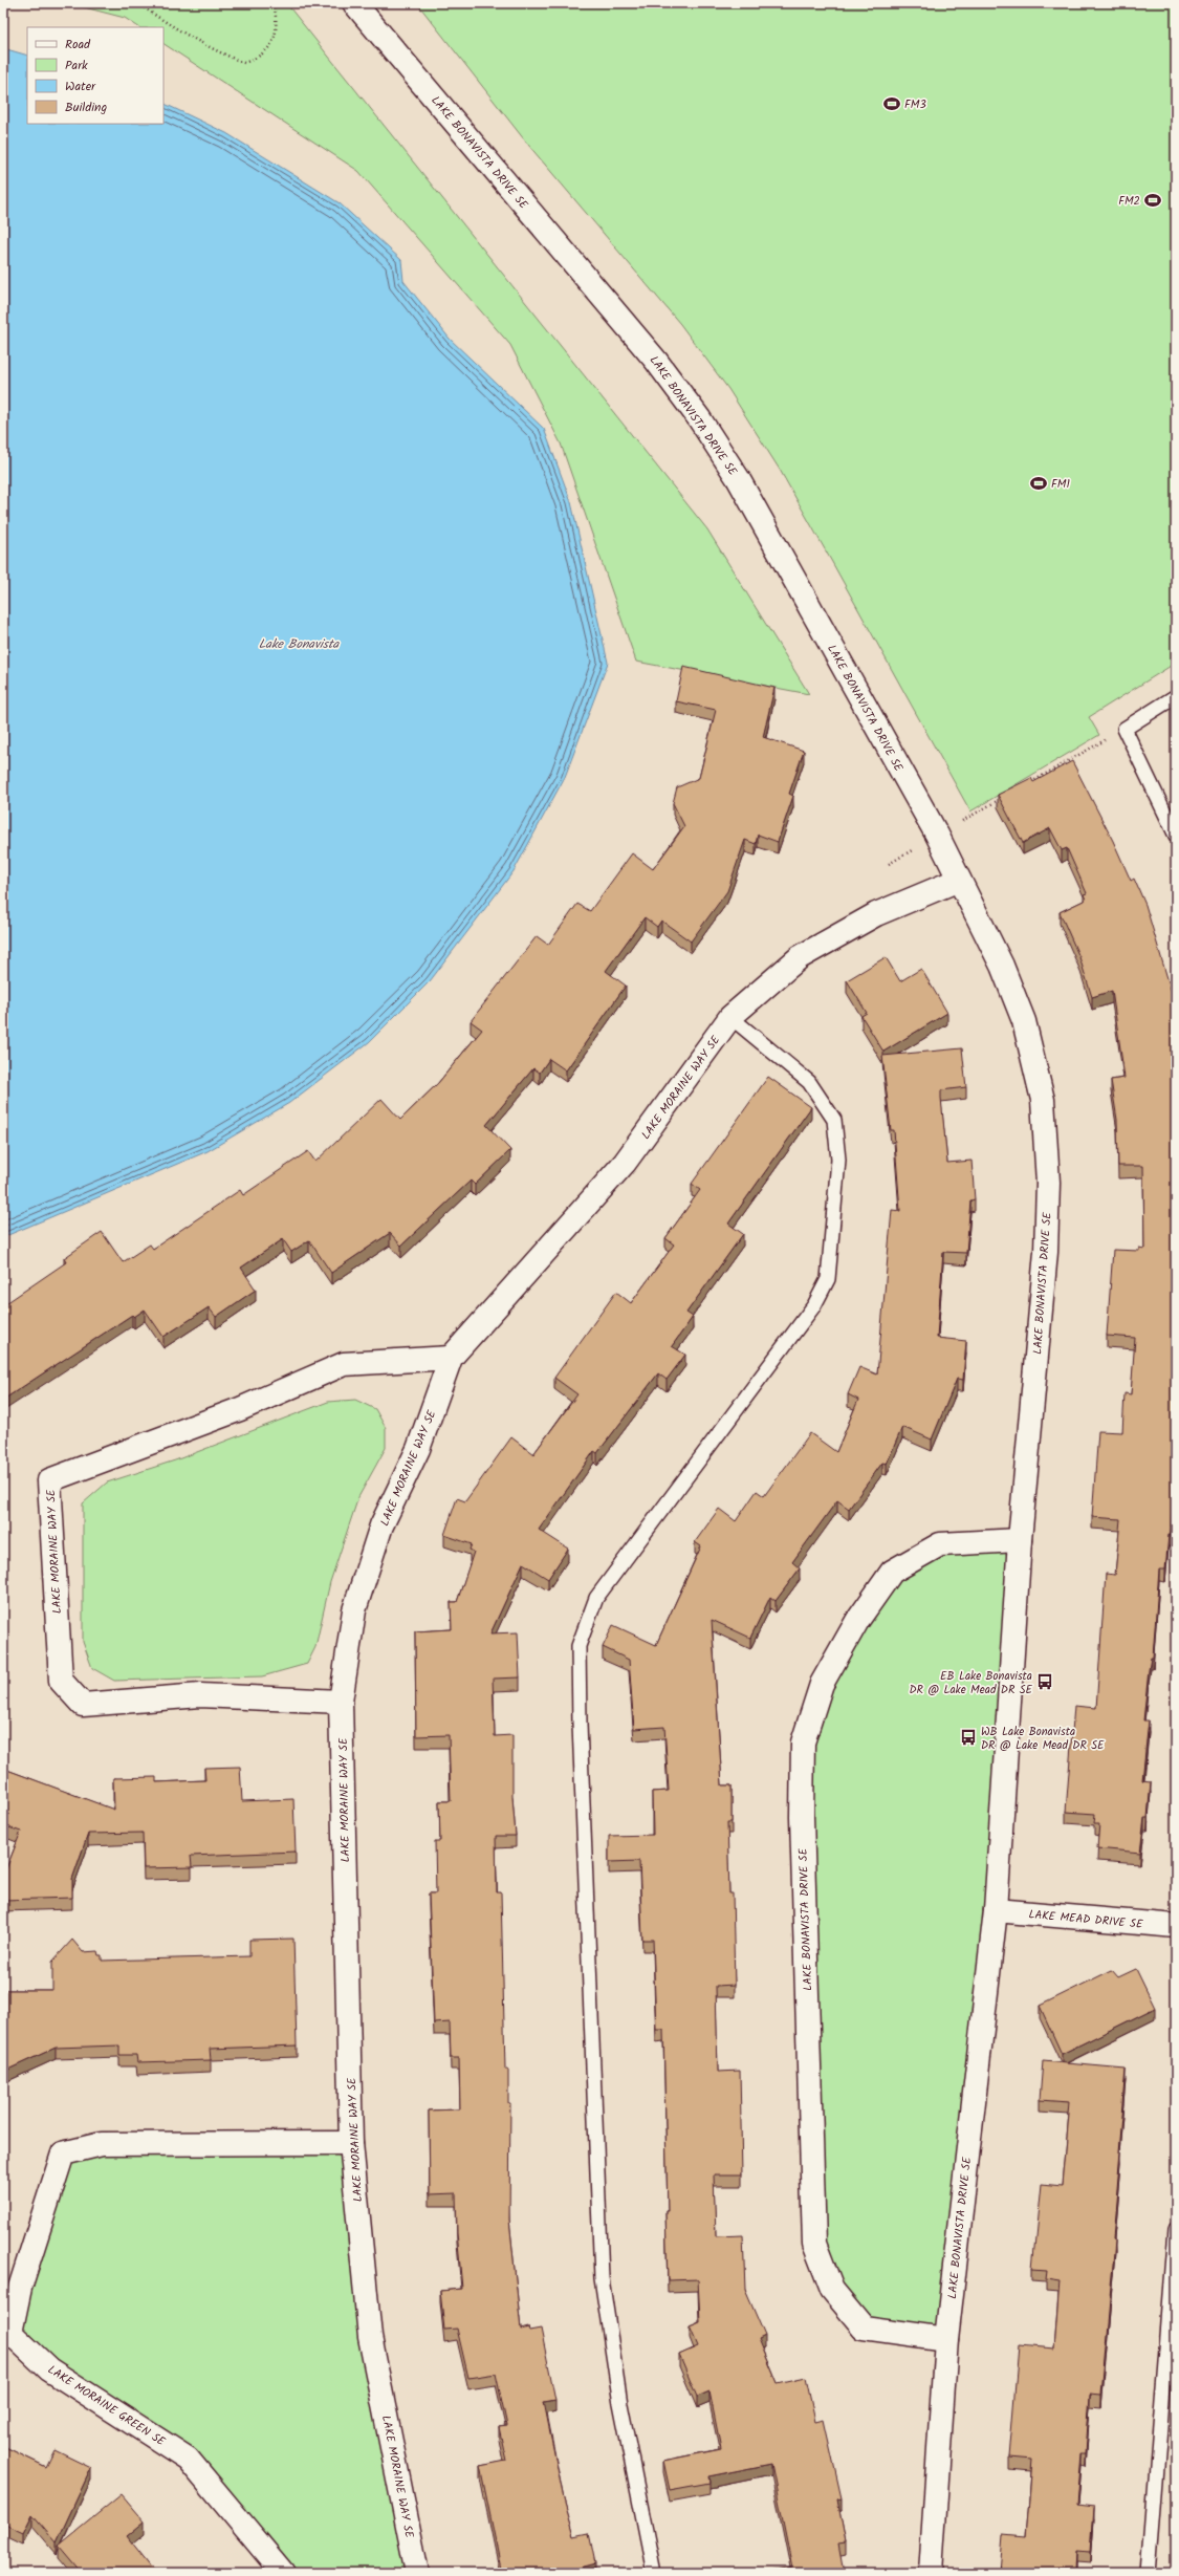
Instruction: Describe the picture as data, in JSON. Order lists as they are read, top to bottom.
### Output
{
  "streets": {
    "street": [
      "LAKE BONAVISTA DRIVE SE",
      "LAKE MORAINE WAY SE",
      "LAKE MEAD DRIVE SE",
      "LAKE MORAINE GREEN SE"
    ]
  },
  "crossings": [
    ["LAKE BONAVISTA DRIVE SE", "LAKE MORAINE WAY SE"],
    ["LAKE BONAVISTA DRIVE SE", "LAKE MEAD DRIVE SE"],
    ["LAKE MORAINE WAY SE", "LAKE MORAINE GREEN SE"]
  ],
  "water": ["Lake Bonavista"],
  "places": {
    "sports": ["FM3", "FM2", "FM1"],
    "bus stop": ["EB Lake Bonavista DR @ Lake Mead DR SE", "WB Lake Bonavista DR @ Lake Mead DR SE"]
  },
  "legend": [
    "Road",
    "Park",
    "Water",
    "Building"
  ]
}
